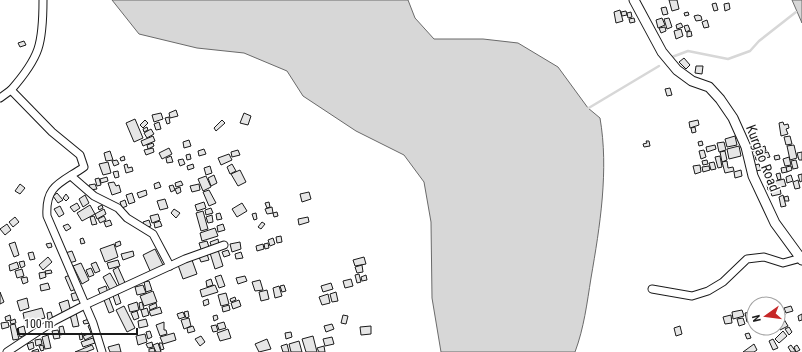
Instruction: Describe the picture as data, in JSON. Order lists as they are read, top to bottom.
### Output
{
  "streets": {
    "street": ["Kurgao Road"]
  },
  "scale_bar": "100 m",
  "north": "left"
}
